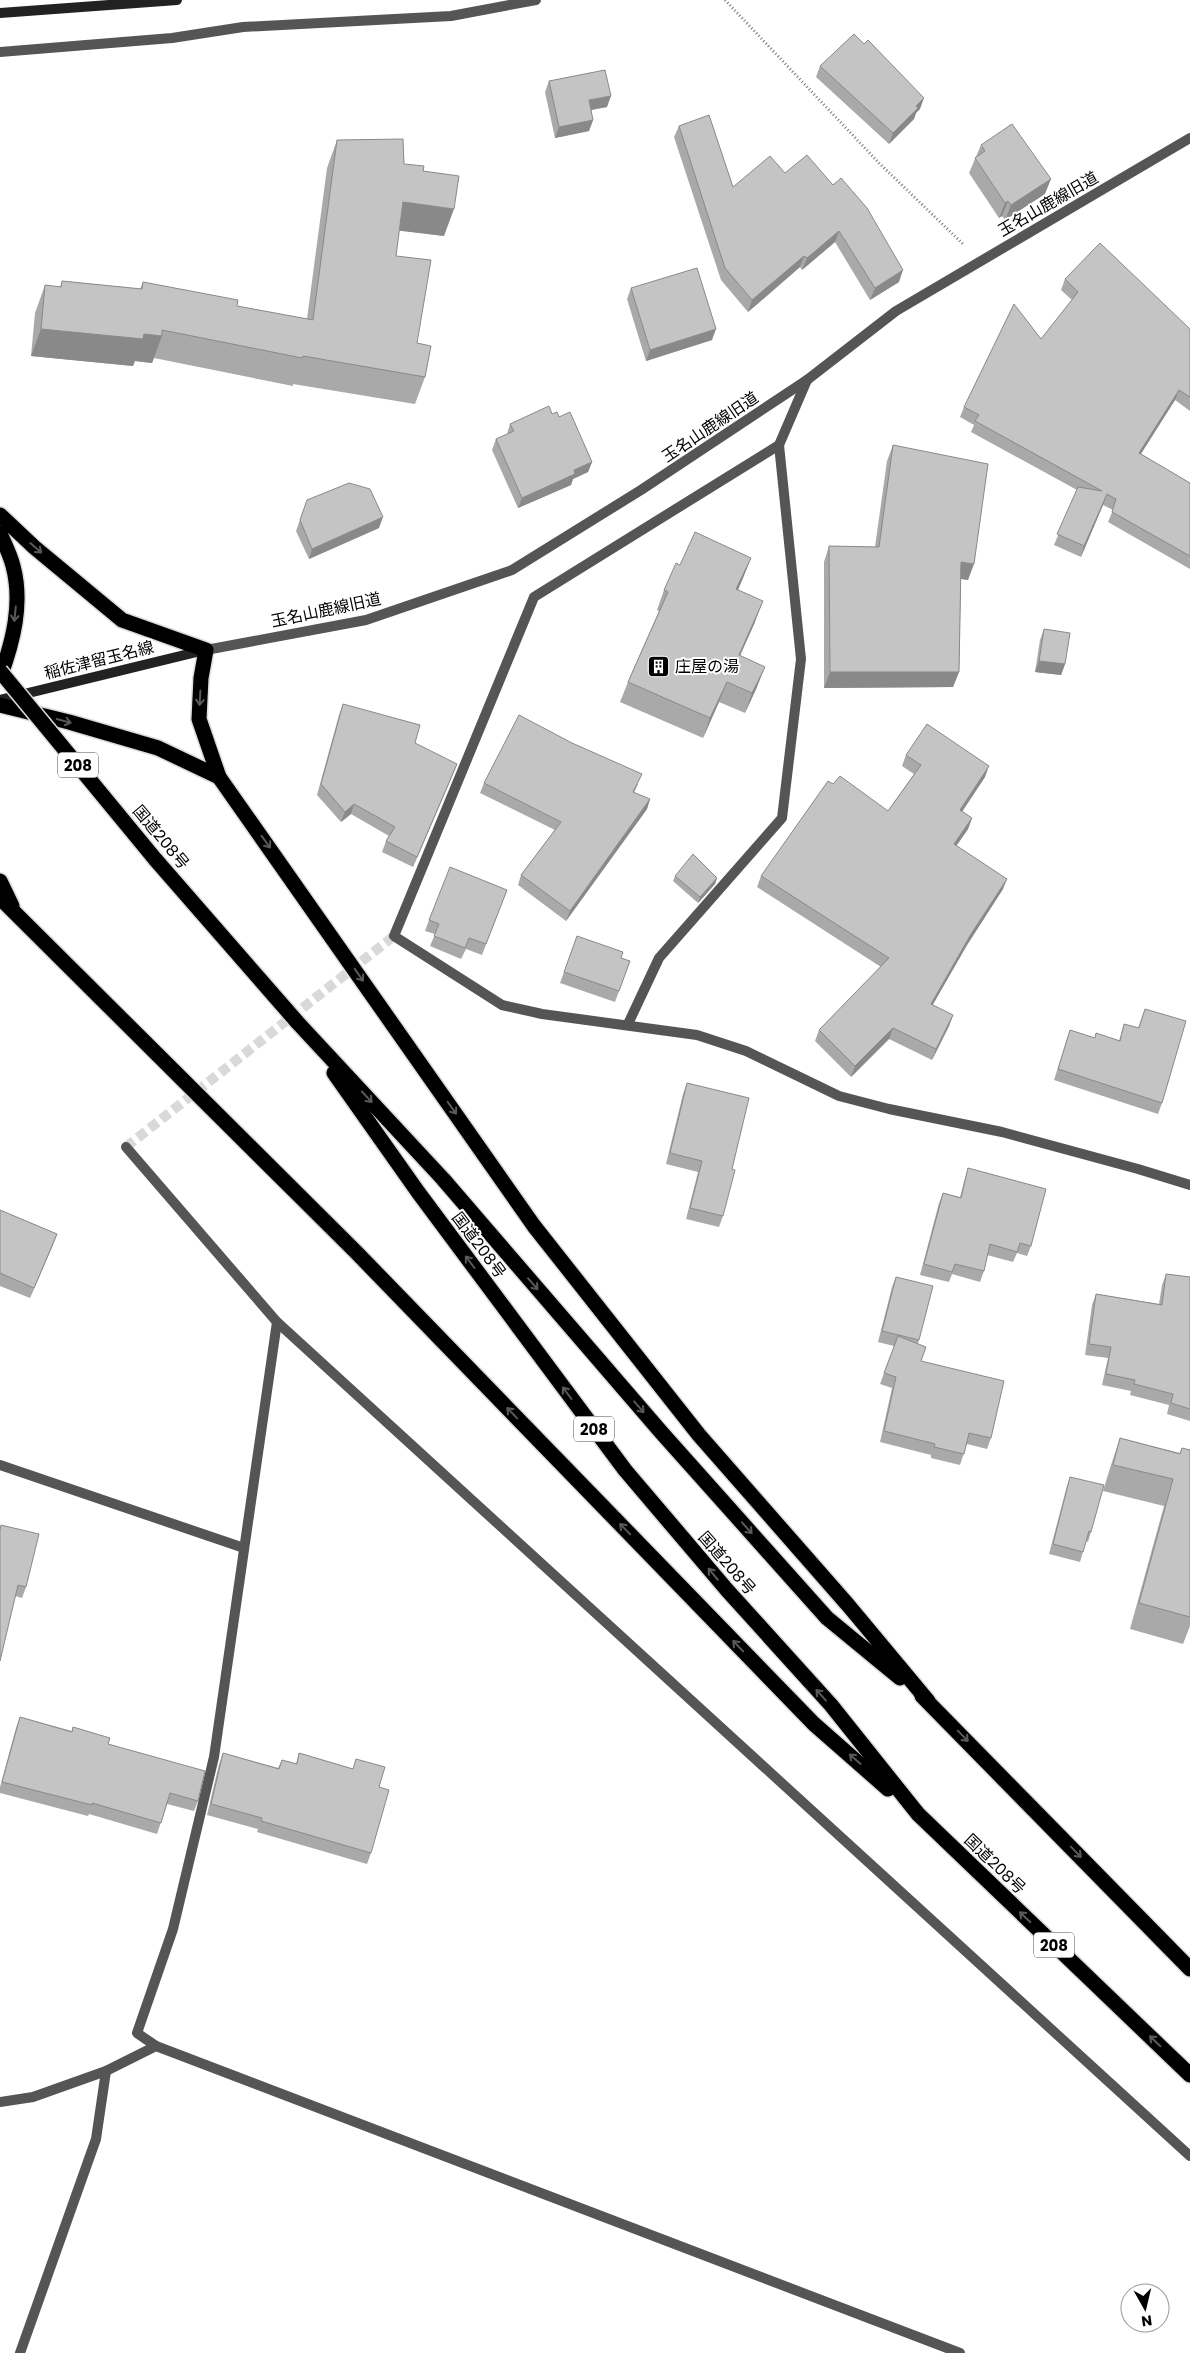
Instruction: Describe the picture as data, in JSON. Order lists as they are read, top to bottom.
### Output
{
  "streets": {
    "highway": ["208", "国道208号"],
    "main road": ["稲佐津留玉名線"],
    "street": ["玉名山鹿線旧道"]
  },
  "crossings": [
    ["玉名山鹿線旧道", "稲佐津留玉名線"]
  ],
  "places": {
    "building": ["庄屋の湯"]
  },
  "north": "bottom"
}
